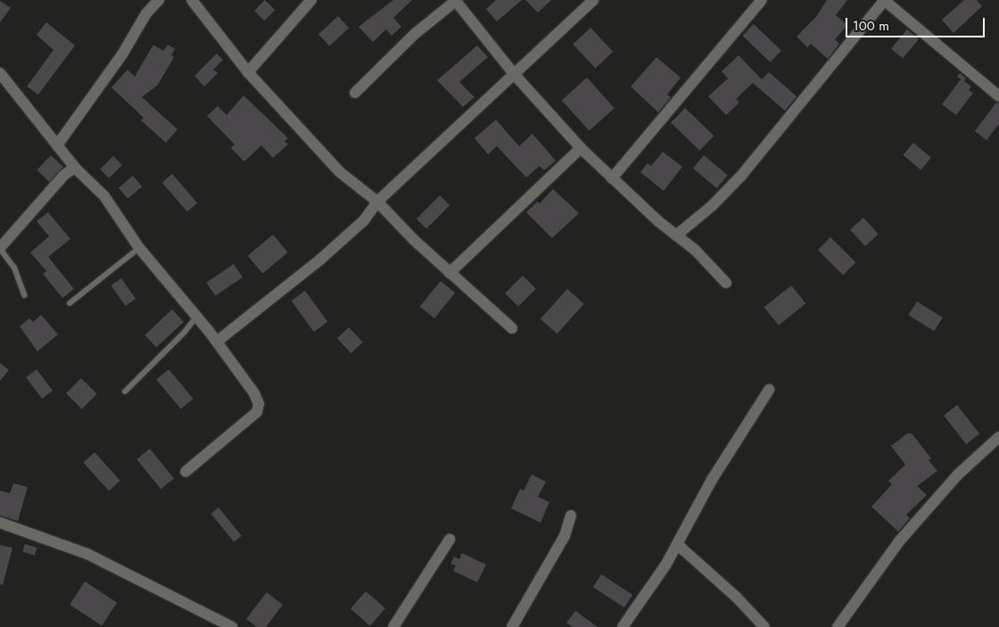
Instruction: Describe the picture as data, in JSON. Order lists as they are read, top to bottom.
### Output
{
  "scale_bar": "100 m"
}
